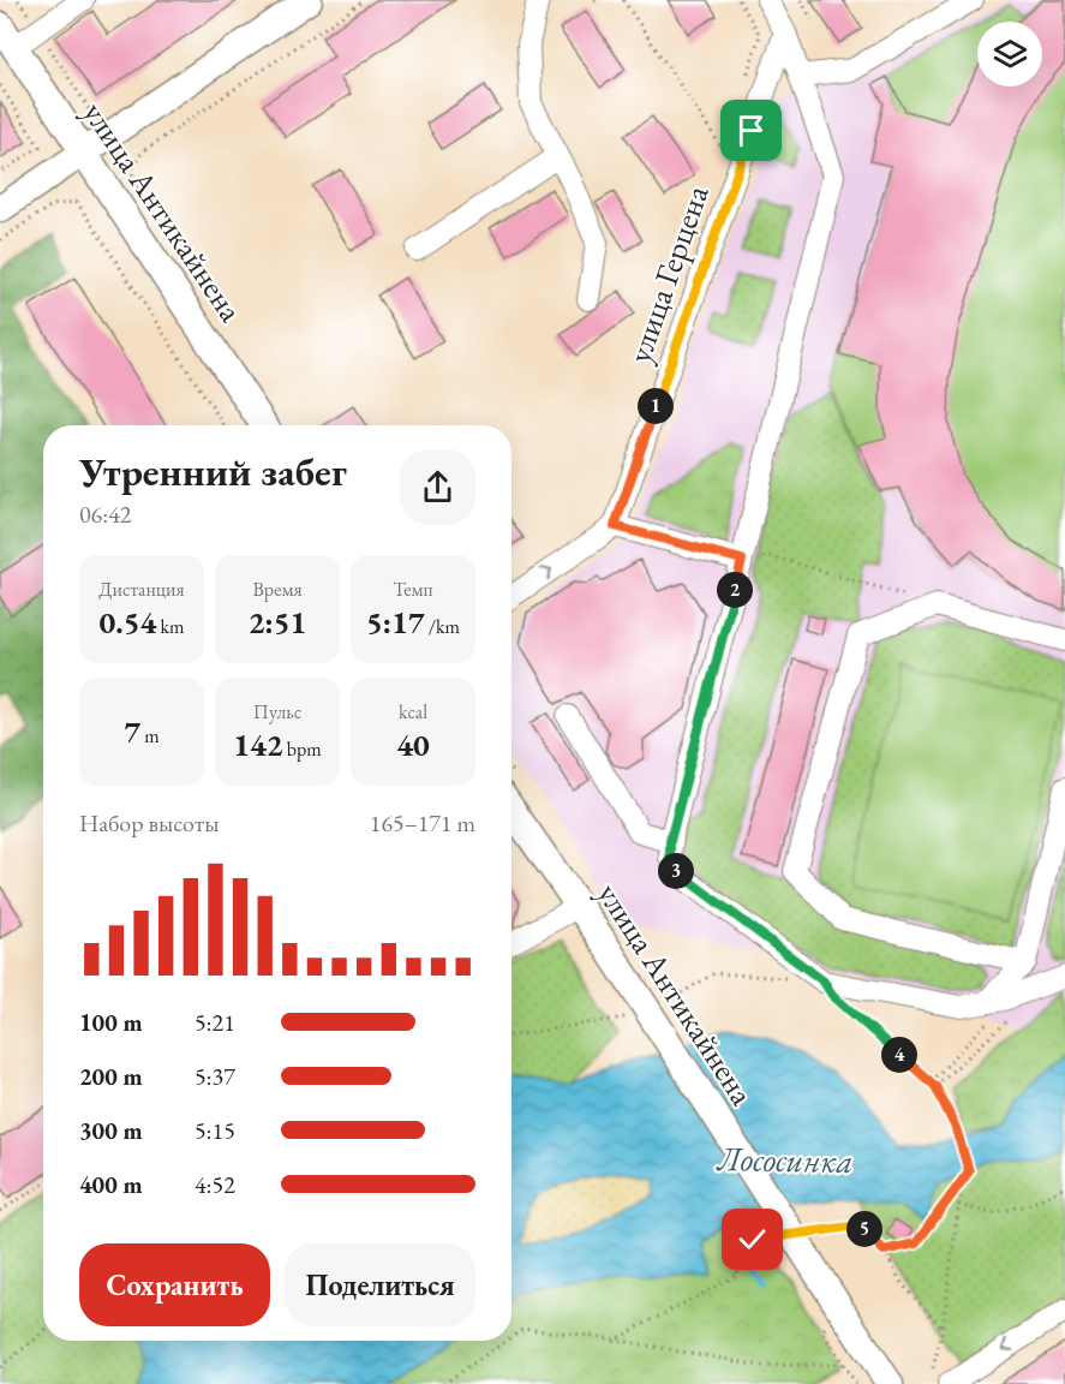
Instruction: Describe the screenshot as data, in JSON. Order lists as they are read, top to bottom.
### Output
{
  "streets": {
    "main road": ["улица Антикайнена"],
    "street": ["улица Герцена"]
  },
  "water": ["Лососинка"],
  "page": {
    "pins": [
      "1",
      "2",
      "3",
      "4",
      "5"
    ],
    "heading": ["Утренний забег", "06:42"],
    "stats": [
      ["Дистанция", "0.54 km"],
      ["Время", "2:51"],
      ["Темп", "5:17 /km"],
      ["7 m"],
      ["Пульс", "142 bpm"],
      ["kcal", "40"]
    ],
    "chart": ["Набор высоты", "165–171 m"],
    "list": [
      {
        "name": "100 m",
        "note": "5:21"
      },
      {
        "name": "200 m",
        "note": "5:37"
      },
      {
        "name": "300 m",
        "note": "5:15"
      },
      {
        "name": "400 m",
        "note": "4:52"
      }
    ],
    "buttons": ["Сохранить", "Поделиться"]
  }
}
